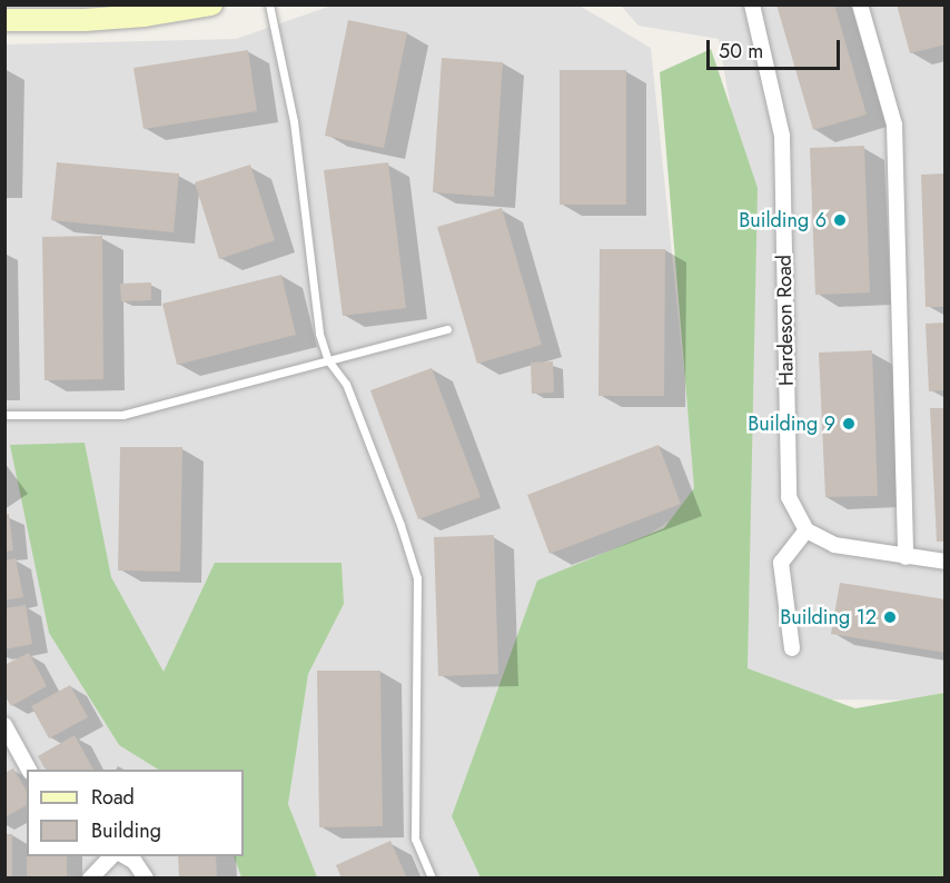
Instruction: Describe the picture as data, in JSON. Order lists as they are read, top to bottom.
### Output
{
  "streets": {
    "street": ["Hardeson Road"]
  },
  "places": ["Building 6", "Building 9", "Building 12"],
  "legend": ["Road", "Building"],
  "scale_bar": "50 m"
}
